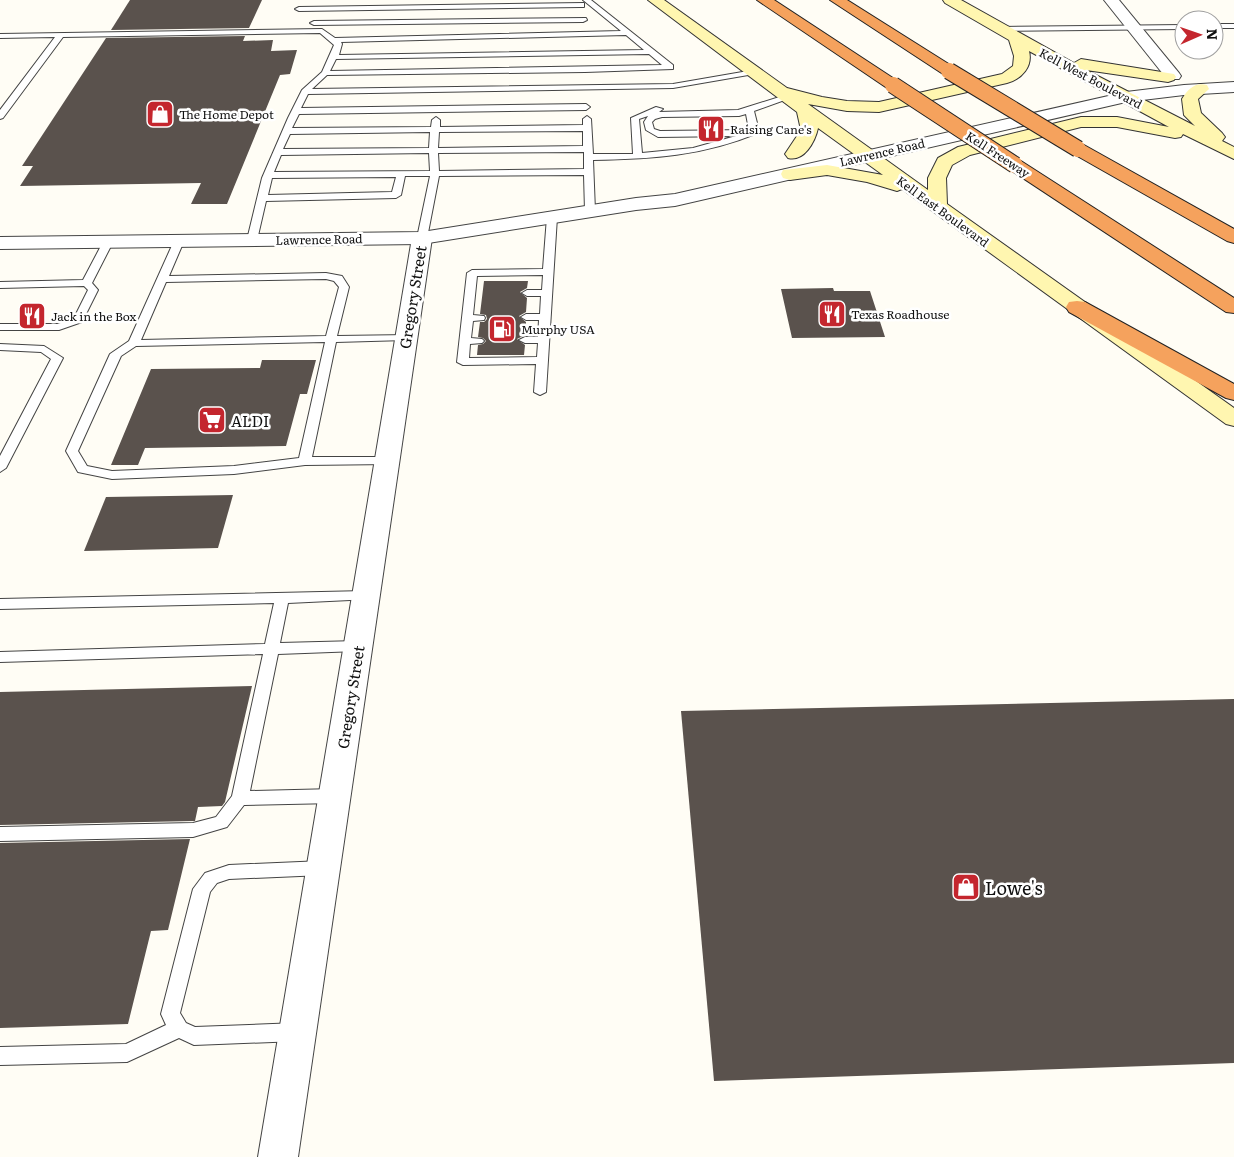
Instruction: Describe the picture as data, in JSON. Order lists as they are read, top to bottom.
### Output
{
  "streets": {
    "highway": ["Kell Freeway"],
    "main road": ["Kell West Boulevard", "Kell East Boulevard"],
    "street": ["Lawrence Road", "Gregory Street"]
  },
  "crossings": [
    ["Kell West Boulevard", "Lawrence Road"],
    ["Lawrence Road", "Kell East Boulevard"],
    ["Lawrence Road", "Gregory Street"]
  ],
  "places": {
    "shop": ["The Home Depot", "Lowe's"],
    "restaurant": ["Raising Cane's", "Texas Roadhouse", "Jack in the Box"],
    "fuel station": ["Murphy USA"],
    "supermarket": ["ALDI"]
  },
  "north": "right"
}
